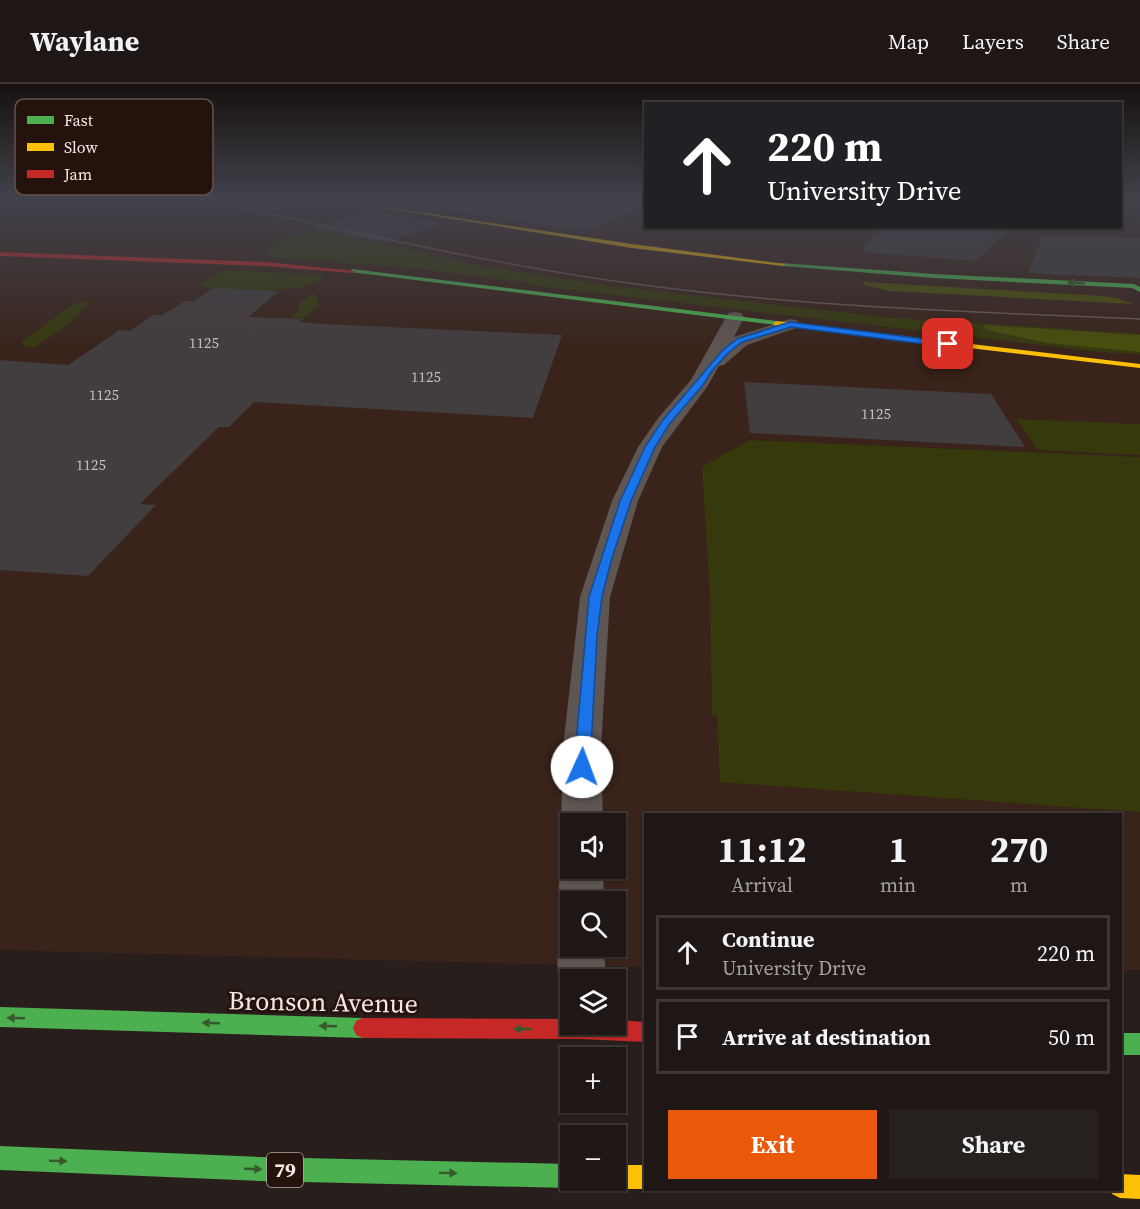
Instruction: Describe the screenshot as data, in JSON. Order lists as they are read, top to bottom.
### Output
{
  "streets": {
    "street": ["Bronson Avenue", "79"]
  },
  "one_way": ["Bronson Avenue"],
  "house_numbers": [
    "1125",
    "1125",
    "1125",
    "1125",
    "1125"
  ],
  "legend": ["Fast", "Slow", "Jam"],
  "page": {
    "header": "Waylane",
    "nav": ["Map", "Layers", "Share"],
    "turn": ["220 m", "University Drive"],
    "map_buttons": ["+", "−"],
    "eta": [
      "11:12",
      "Arrival",
      "1",
      "min",
      "270",
      "m"
    ],
    "list": [
      {
        "name": "Continue",
        "note": "University Drive",
        "value": "220 m"
      },
      {
        "name": "Arrive at destination",
        "value": "50 m"
      }
    ],
    "buttons": ["Exit", "Share"]
  }
}
